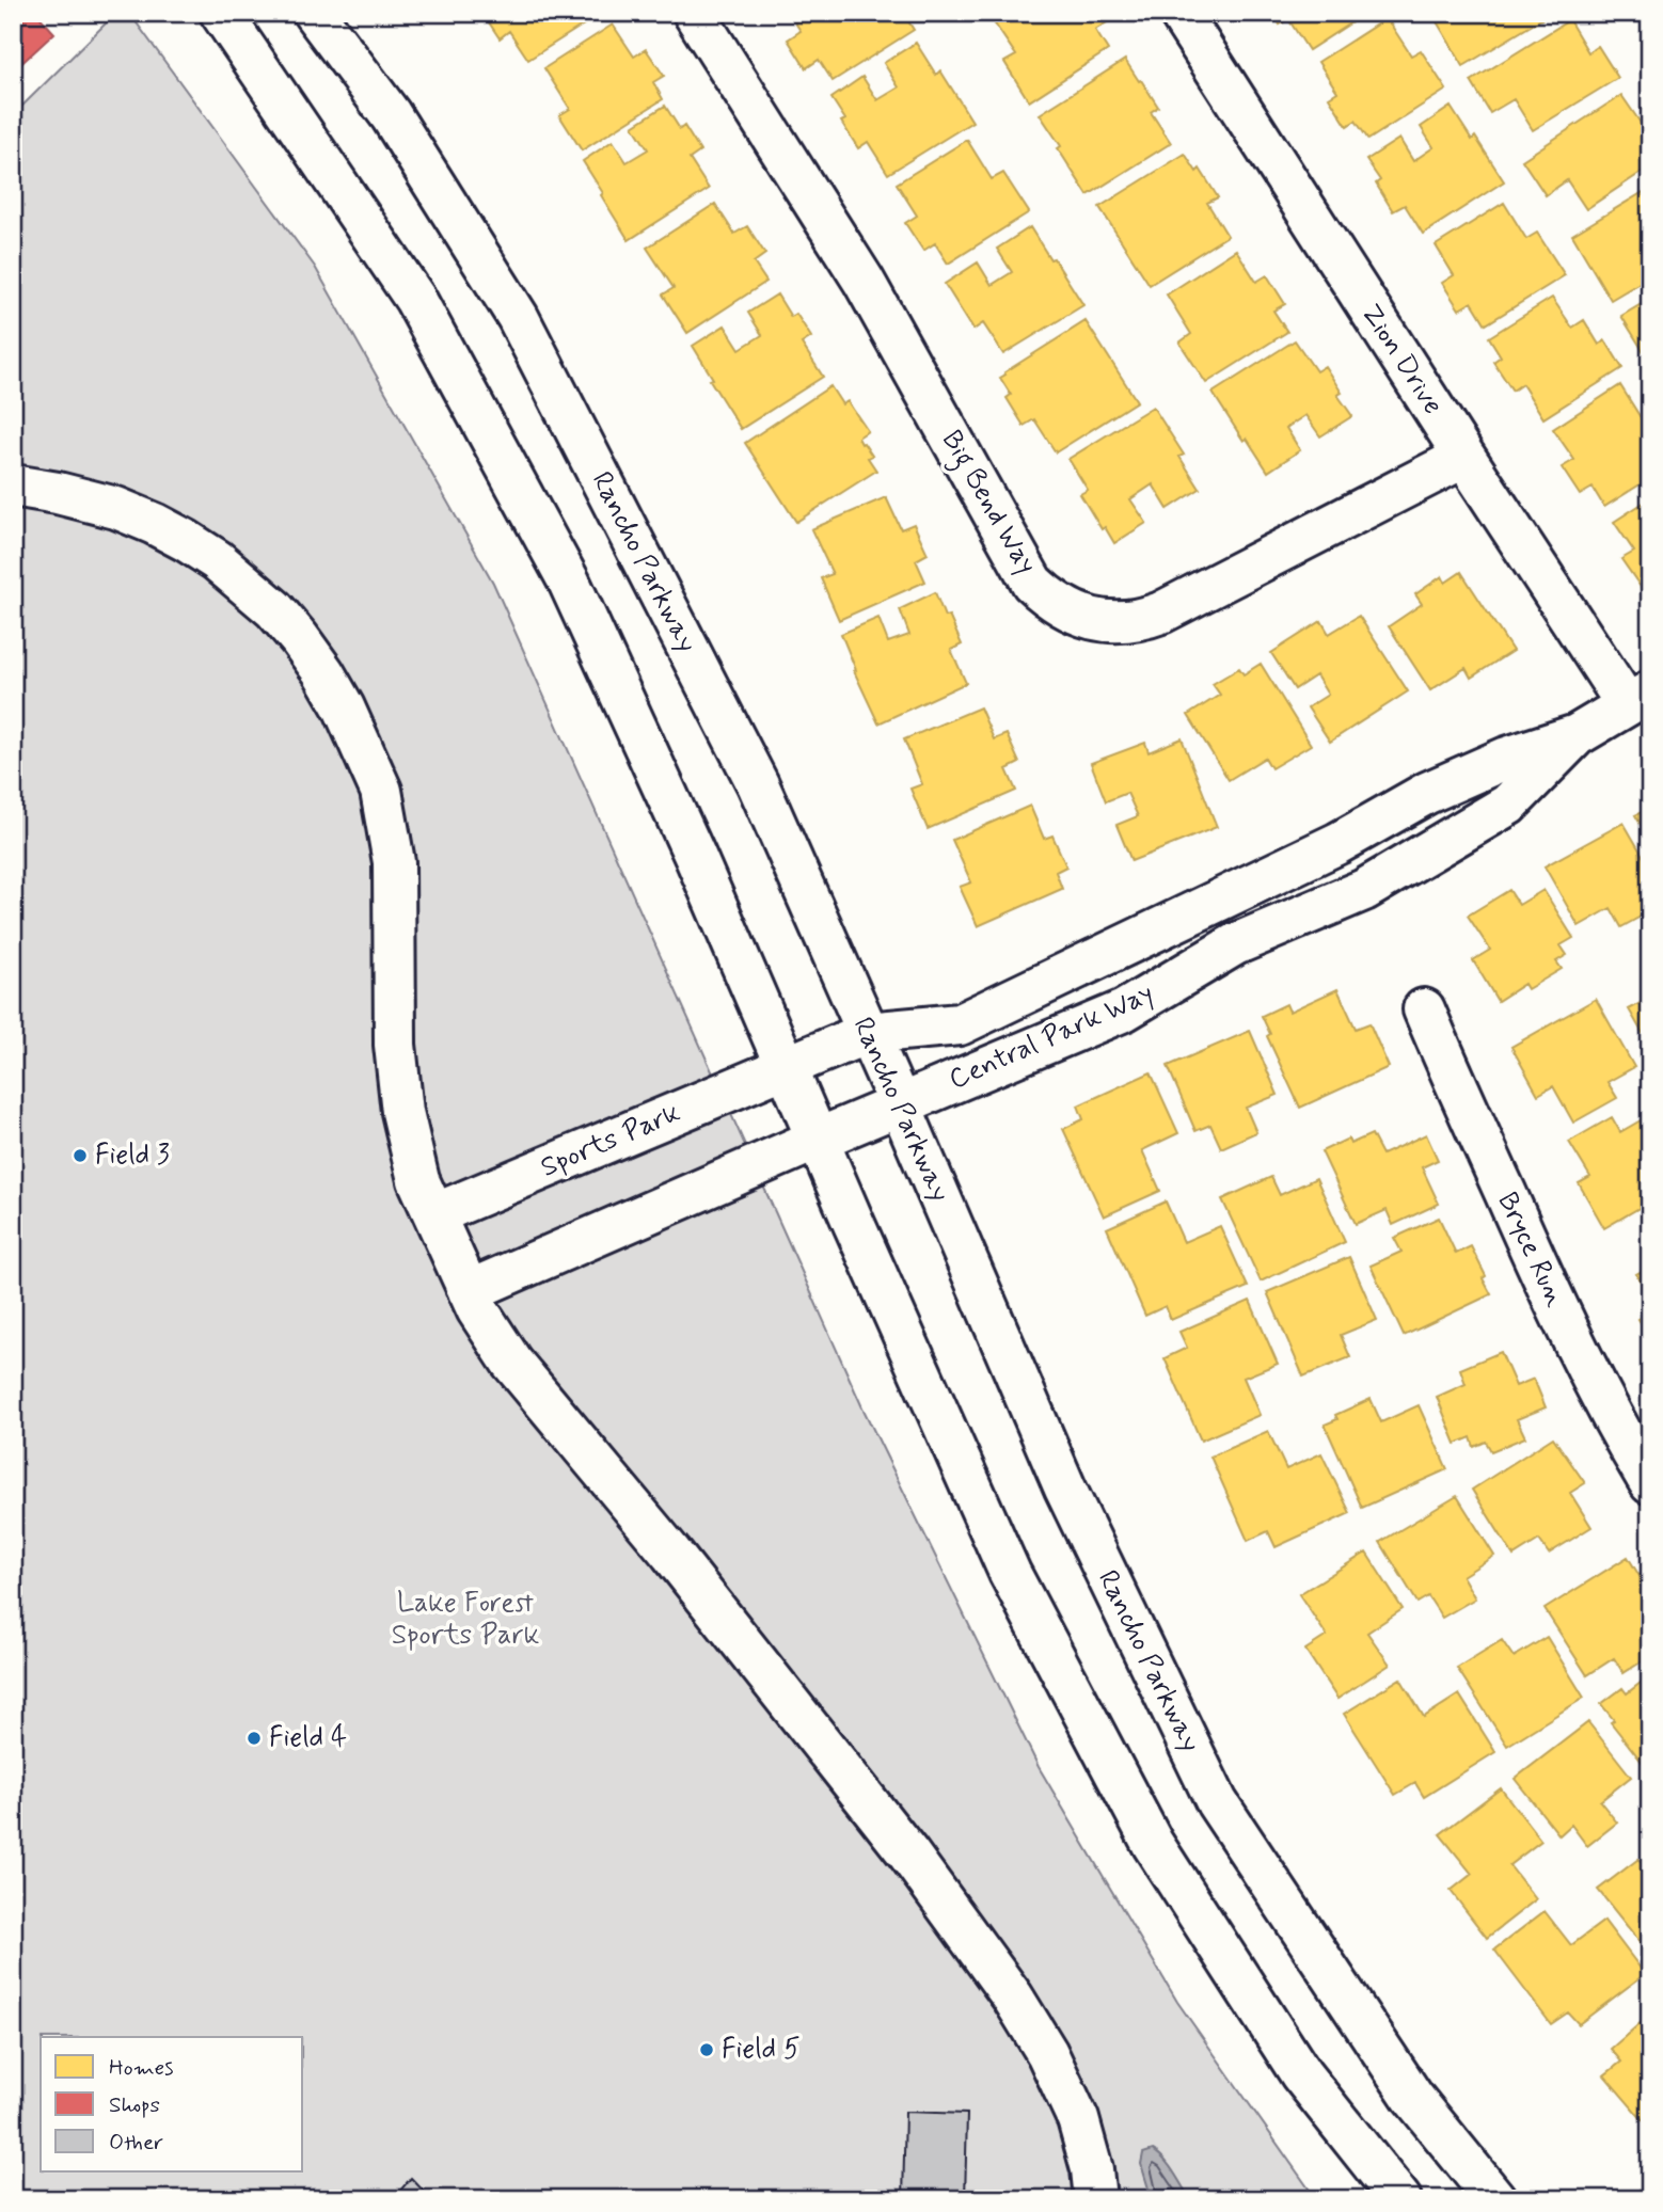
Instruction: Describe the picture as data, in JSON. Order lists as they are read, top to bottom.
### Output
{
  "streets": {
    "street": [
      "Zion Drive",
      "Big Bend Way",
      "Rancho Parkway",
      "Central Park Way",
      "Sports Park",
      "Bryce Run"
    ]
  },
  "crossings": [
    ["Zion Drive", "Big Bend Way"],
    ["Zion Drive", "Central Park Way"],
    ["Rancho Parkway", "Central Park Way"],
    ["Central Park Way", "Sports Park"]
  ],
  "parks": ["Lake Forest Sports Park"],
  "places": ["Field 3", "Field 4", "Field 5"],
  "legend": ["Homes", "Shops", "Other"]
}
